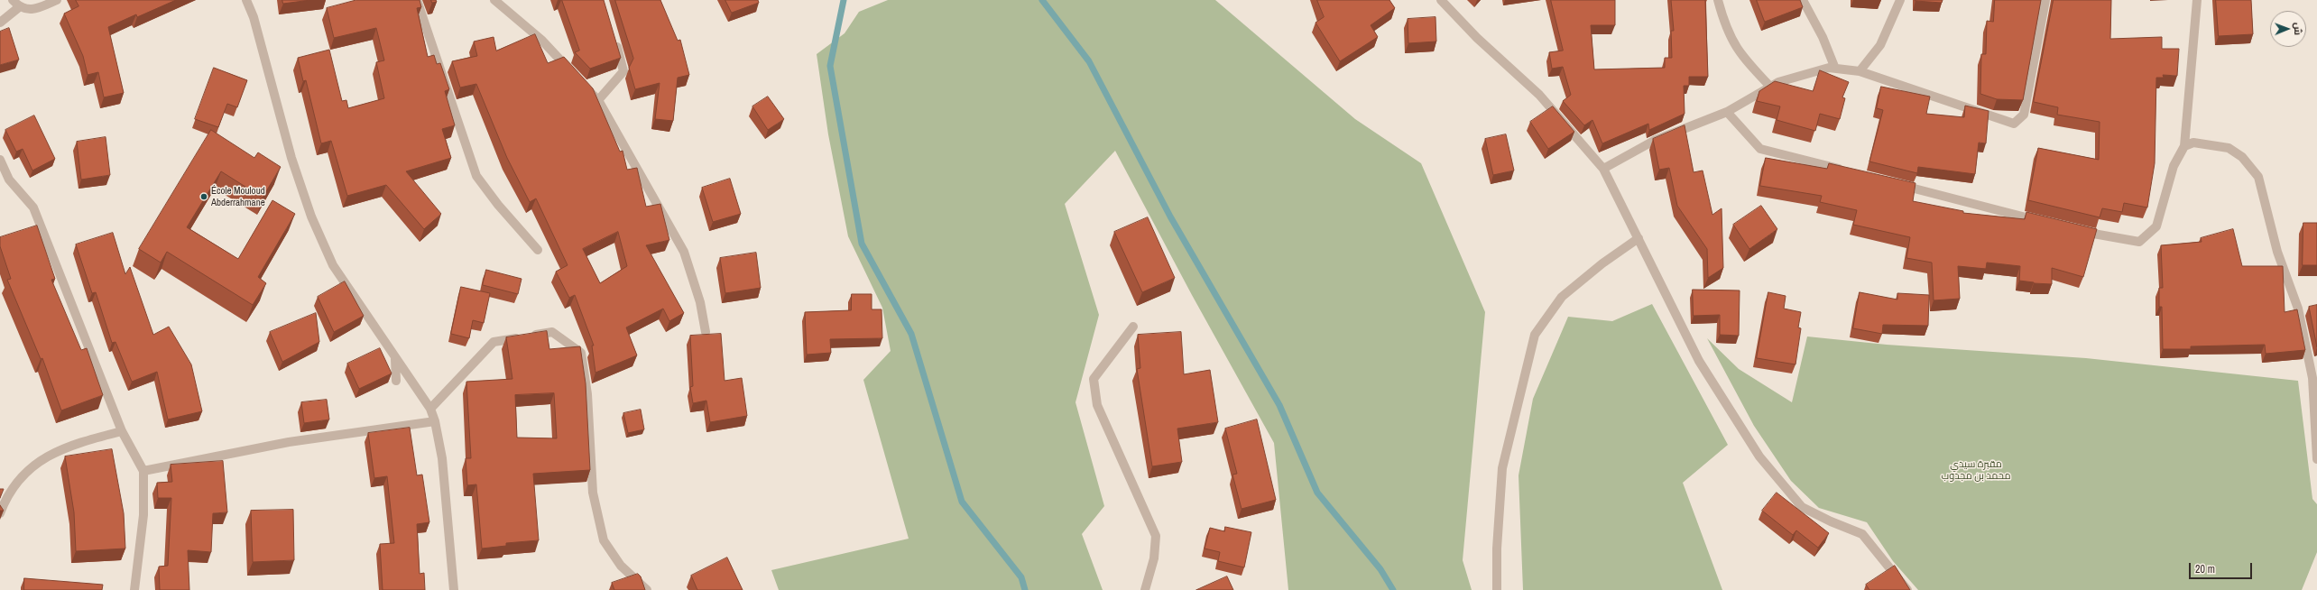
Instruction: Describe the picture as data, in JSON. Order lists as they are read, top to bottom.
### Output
{
  "parks": ["مقبرة سيدي محمد بن مجدوب"],
  "places": ["École Mouloud Abderrahmane"],
  "scale_bar": "20 m",
  "north": "right"
}
